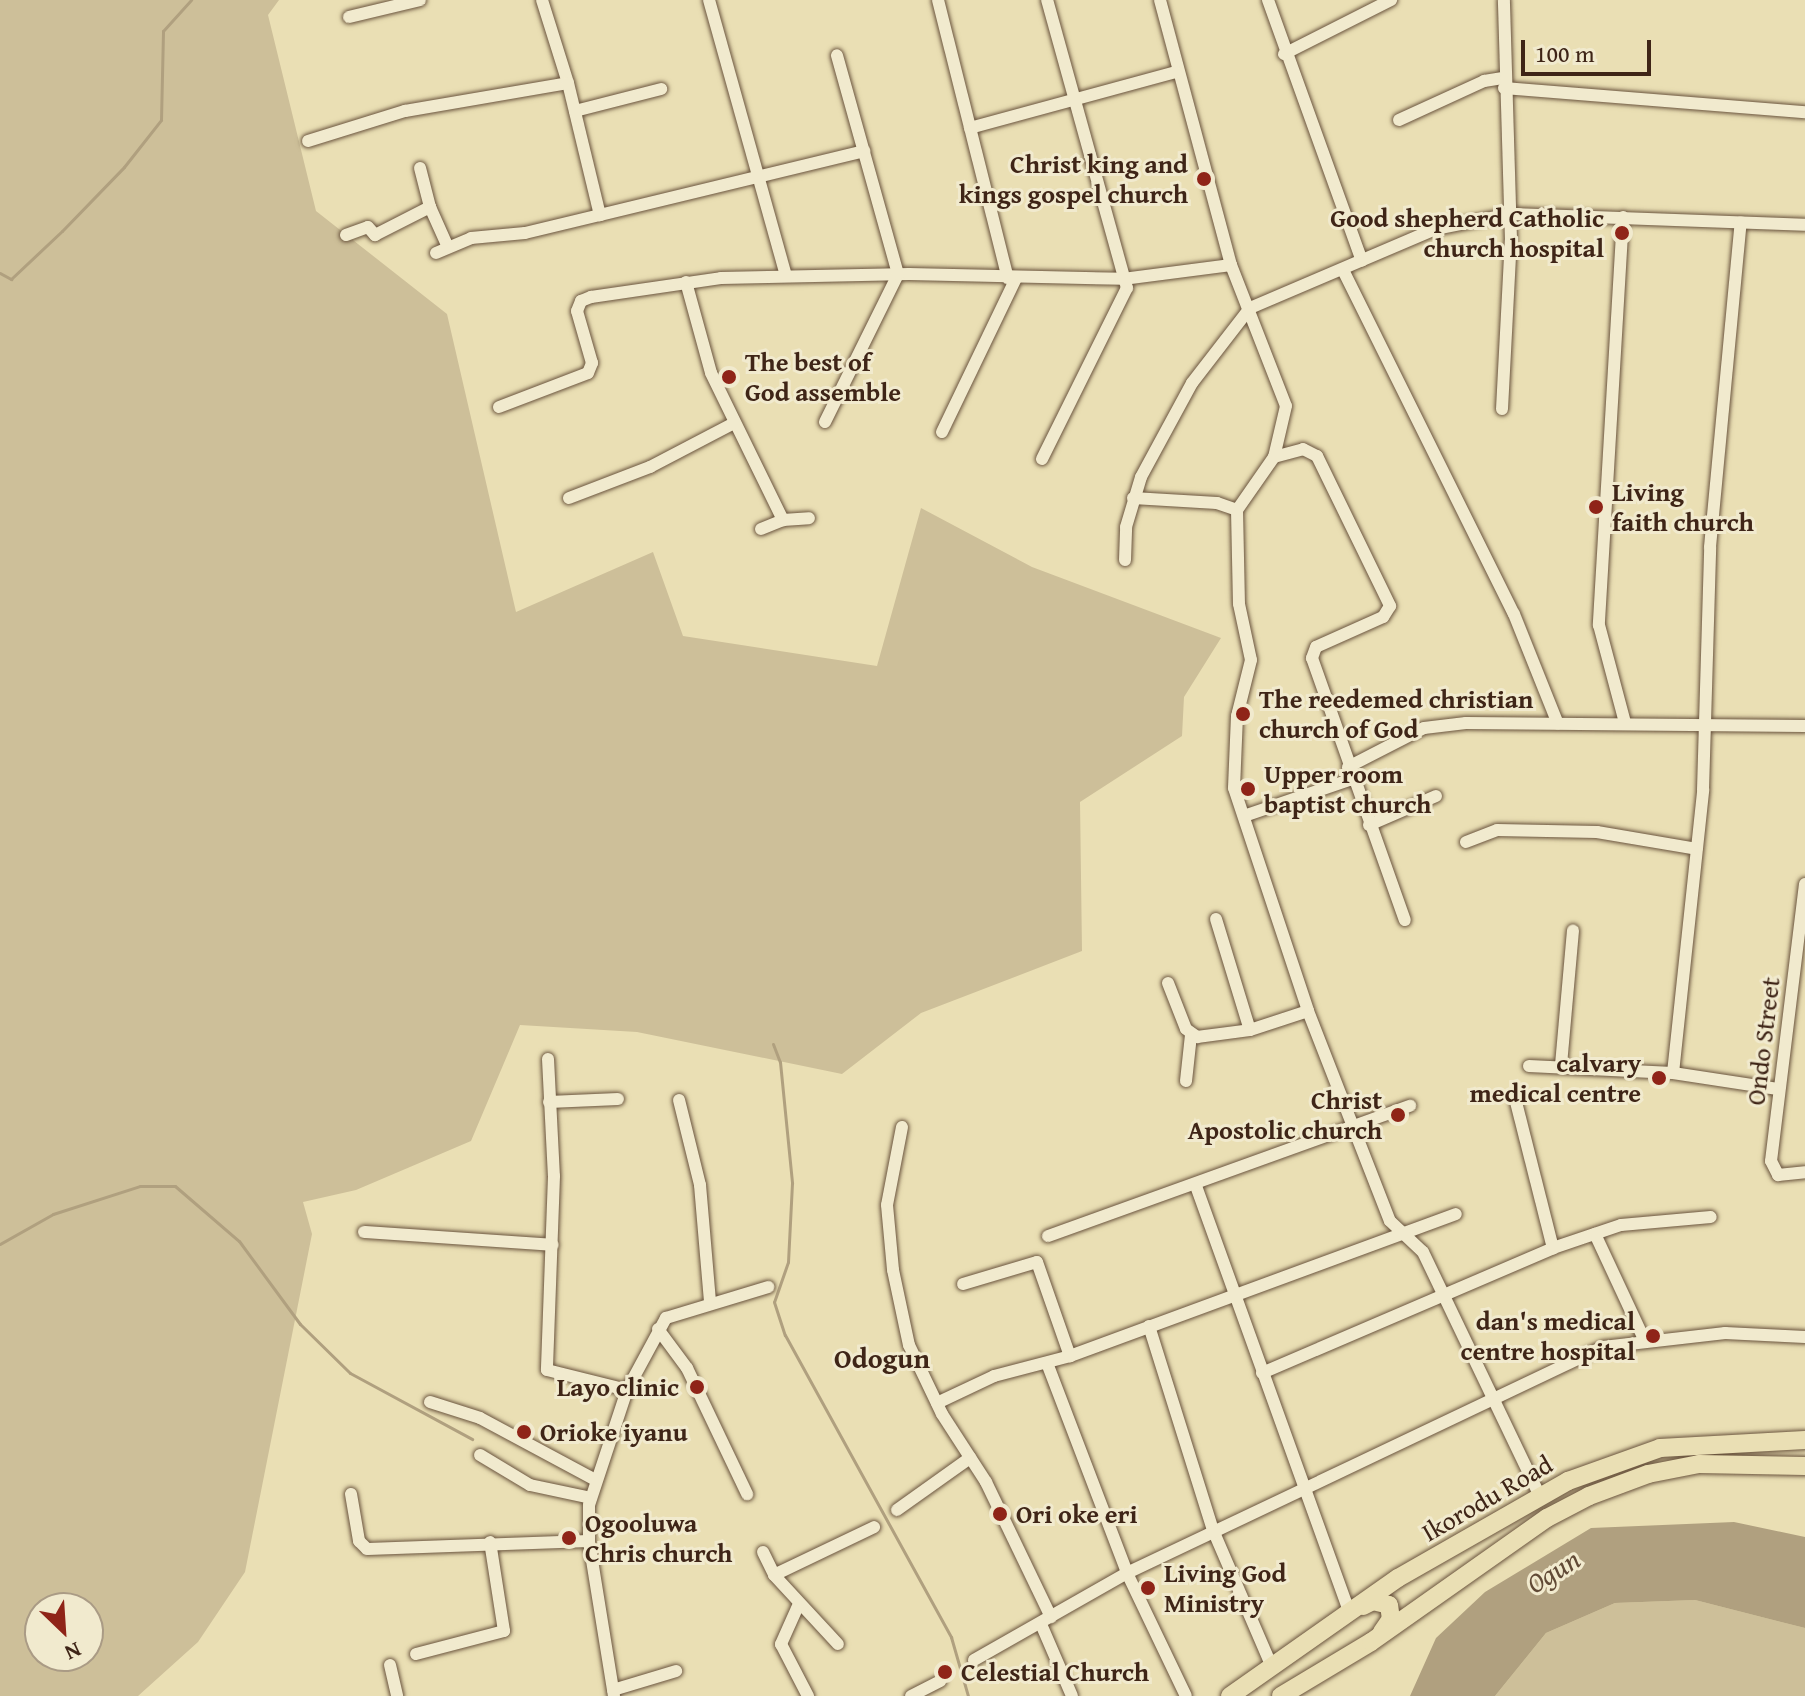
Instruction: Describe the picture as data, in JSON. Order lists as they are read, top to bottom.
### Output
{
  "streets": {
    "highway": ["Ikorodu Road"],
    "street": ["Ondo Street"]
  },
  "districts": ["Odogun"],
  "water": ["Ogun"],
  "places": [
    "Christ king and kings gospel church",
    "Good shepherd Catholic church hospital",
    "The best of God assemble",
    "Living faith church",
    "The reedemed christian church of God",
    "Upper room baptist church",
    "calvary medical centre",
    "Christ Apostolic church",
    "dan's medical centre hospital",
    "Layo clinic",
    "Orioke iyanu",
    "Ori oke eri",
    "Ogooluwa Chris church",
    "Living God Ministry",
    "Celestial Church"
  ],
  "scale_bar": "100 m",
  "north": "bottom right"
}
